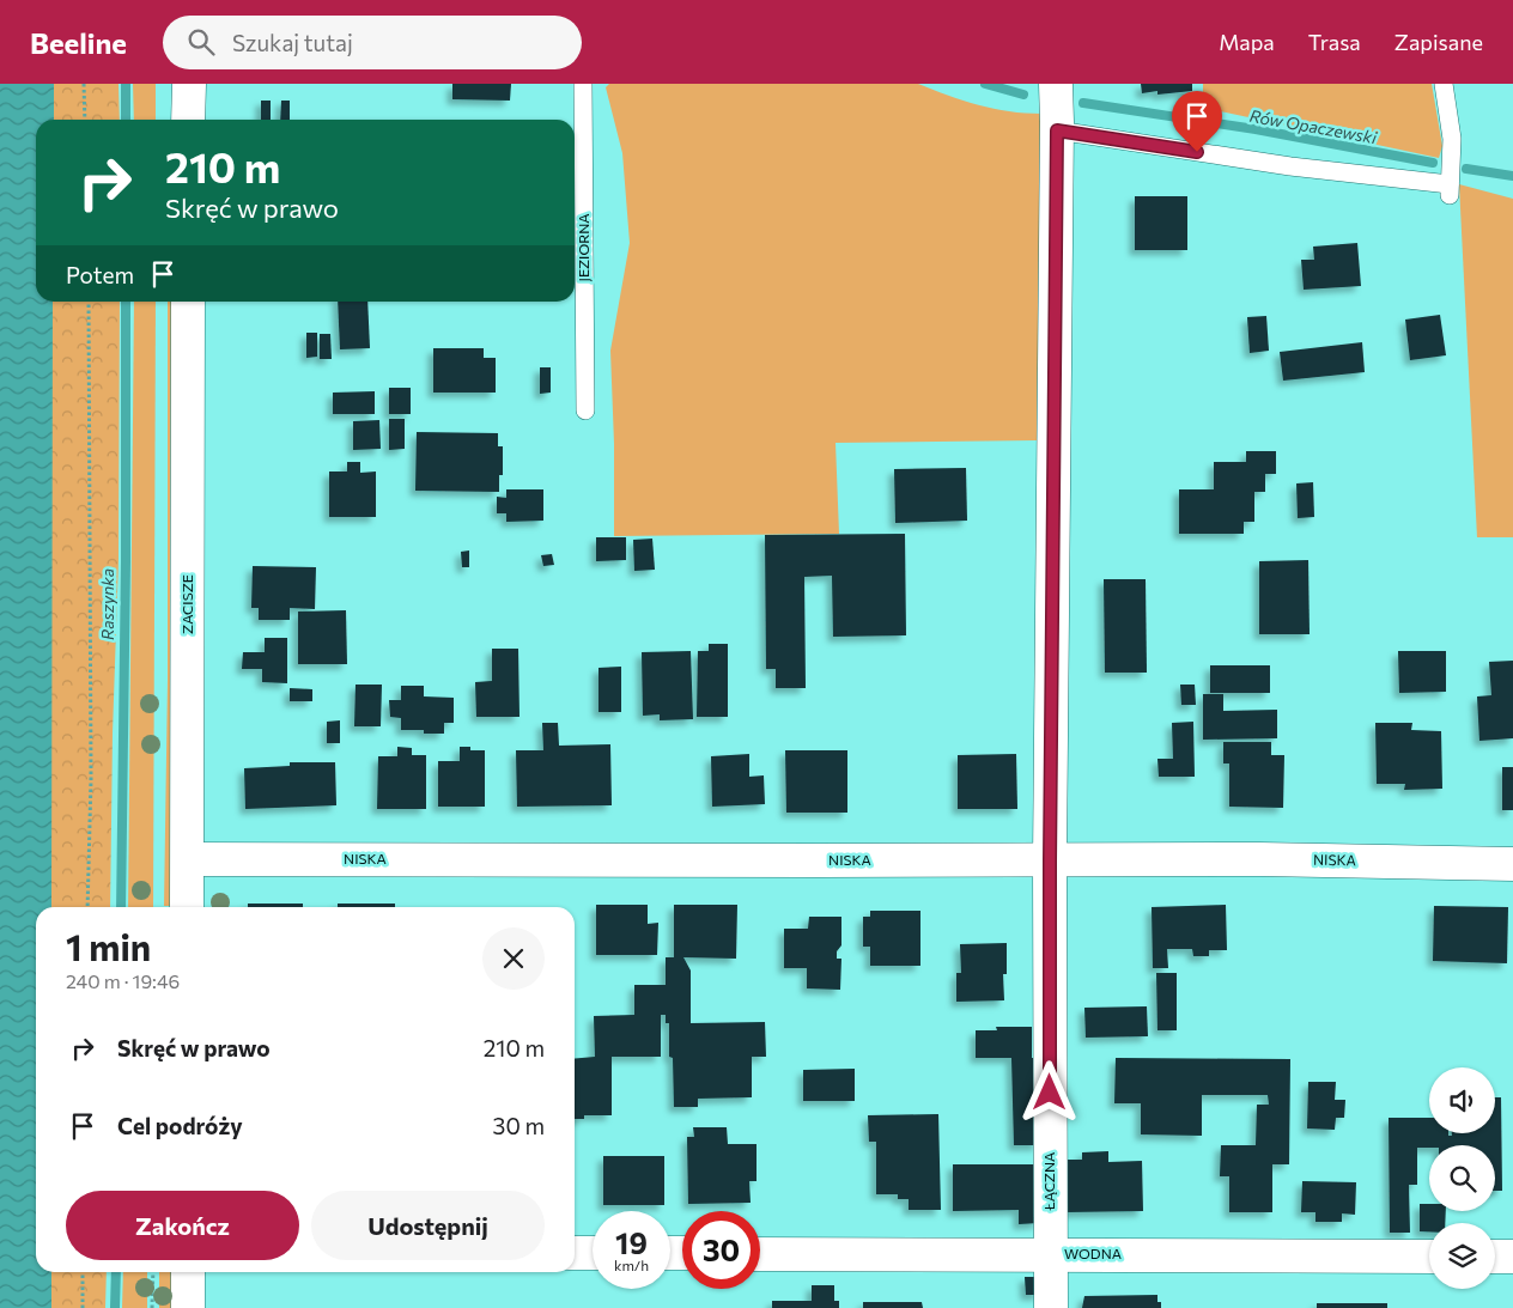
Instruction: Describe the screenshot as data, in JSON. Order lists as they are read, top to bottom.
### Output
{
  "streets": {
    "street": [
      "ZACISZE",
      "NISKA",
      "ŁĄCZNA",
      "WODNA"
    ],
    "lane": ["JEZIORNA"]
  },
  "crossings": [
    ["ZACISZE", "NISKA"],
    ["NISKA", "ŁĄCZNA"],
    ["ŁĄCZNA", "WODNA"]
  ],
  "water": ["Rów Opaczewski", "Raszynka"],
  "page": {
    "header": "Beeline",
    "search": "Szukaj tutaj",
    "nav": ["Mapa", "Trasa", "Zapisane"],
    "turn": ["210 m", "Skręć w prawo"],
    "then": "Potem",
    "heading": ["1 min", "240 m · 19:46"],
    "list": [
      {
        "name": "Skręć w prawo",
        "value": "210 m"
      },
      {
        "name": "Cel podróży",
        "value": "30 m"
      }
    ],
    "buttons": ["Zakończ", "Udostępnij"],
    "speed": "19 km/h",
    "limit": "30"
  }
}
